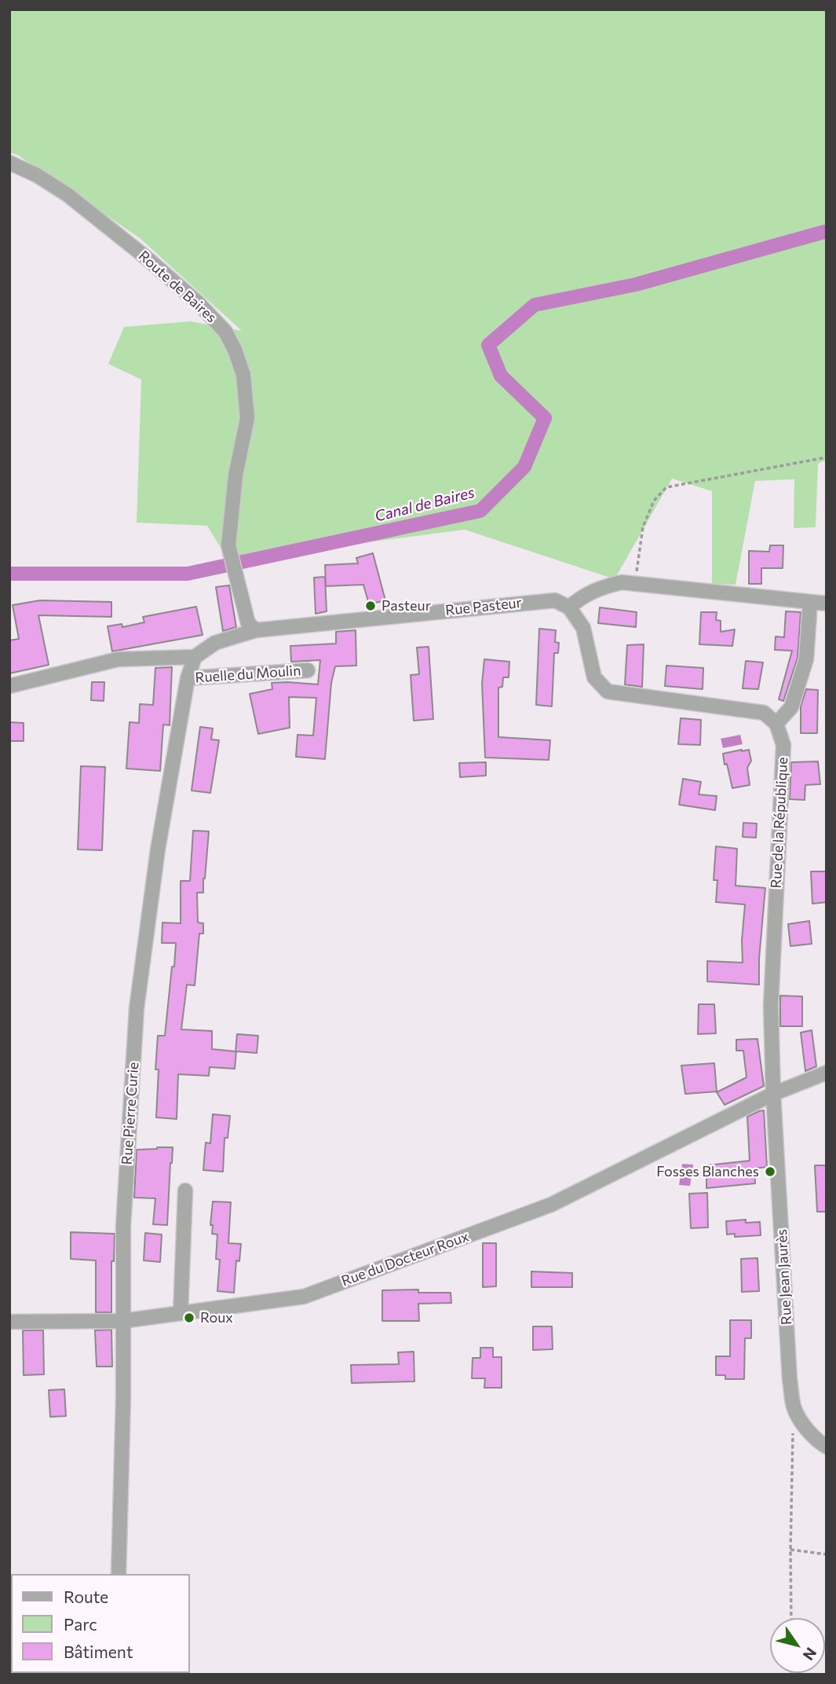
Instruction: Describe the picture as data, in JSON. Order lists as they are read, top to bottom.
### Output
{
  "streets": {
    "street": [
      "Route de Baires",
      "Rue Pasteur",
      "Ruelle du Moulin",
      "Rue de la République",
      "Rue Pierre Curie",
      "Rue du Docteur Roux",
      "Rue Jean Jaurès"
    ]
  },
  "crossings": [
    ["Route de Baires", "Rue Pasteur"],
    ["Rue Pasteur", "Rue Pierre Curie"],
    ["Ruelle du Moulin", "Rue Pierre Curie"],
    ["Rue de la République", "Rue du Docteur Roux"],
    ["Rue de la République", "Rue Jean Jaurès"],
    ["Rue Pierre Curie", "Rue du Docteur Roux"],
    ["Rue du Docteur Roux", "Rue Jean Jaurès"]
  ],
  "water": ["Canal de Baires"],
  "places": ["Pasteur", "Fosses Blanches", "Roux"],
  "legend": ["Route", "Parc", "Bâtiment"],
  "north": "bottom right"
}
